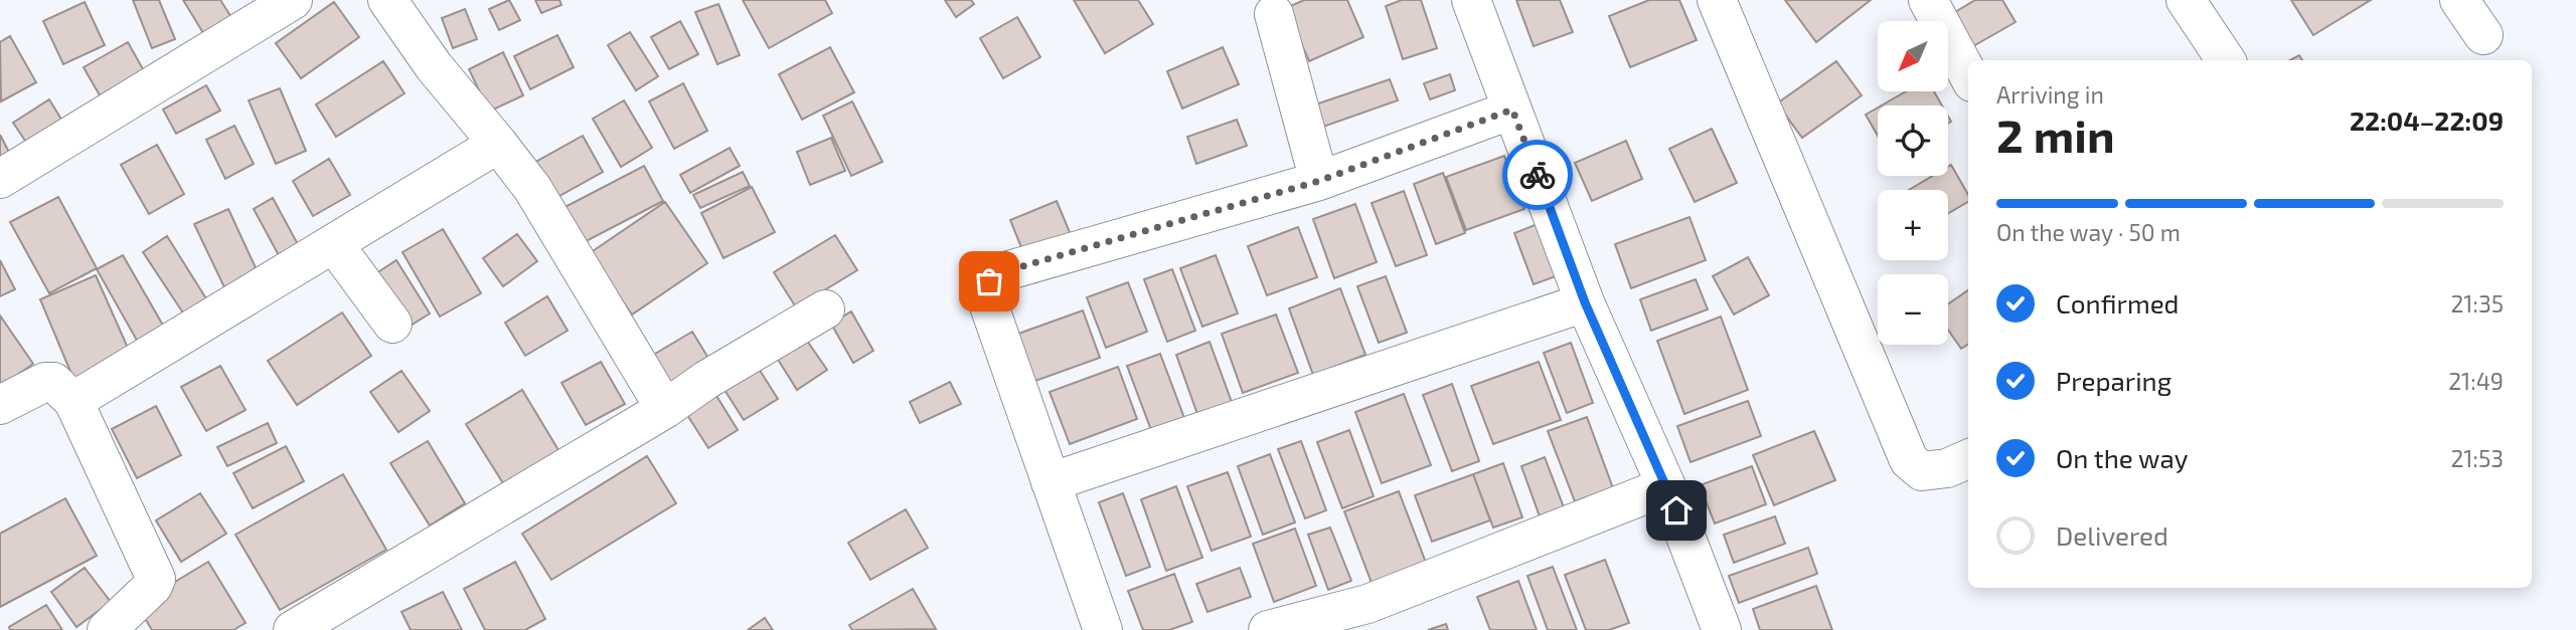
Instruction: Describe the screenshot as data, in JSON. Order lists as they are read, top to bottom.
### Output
{
  "north": "bottom left",
  "page": {
    "map_buttons": ["+", "−"],
    "heading": ["2 min", "Arriving in", "22:04–22:09"],
    "bar": "On the way · 50 m",
    "list": [
      ["Confirmed", "21:35"],
      ["Preparing", "21:49"],
      ["On the way", "21:53"],
      "Delivered"
    ]
  }
}
